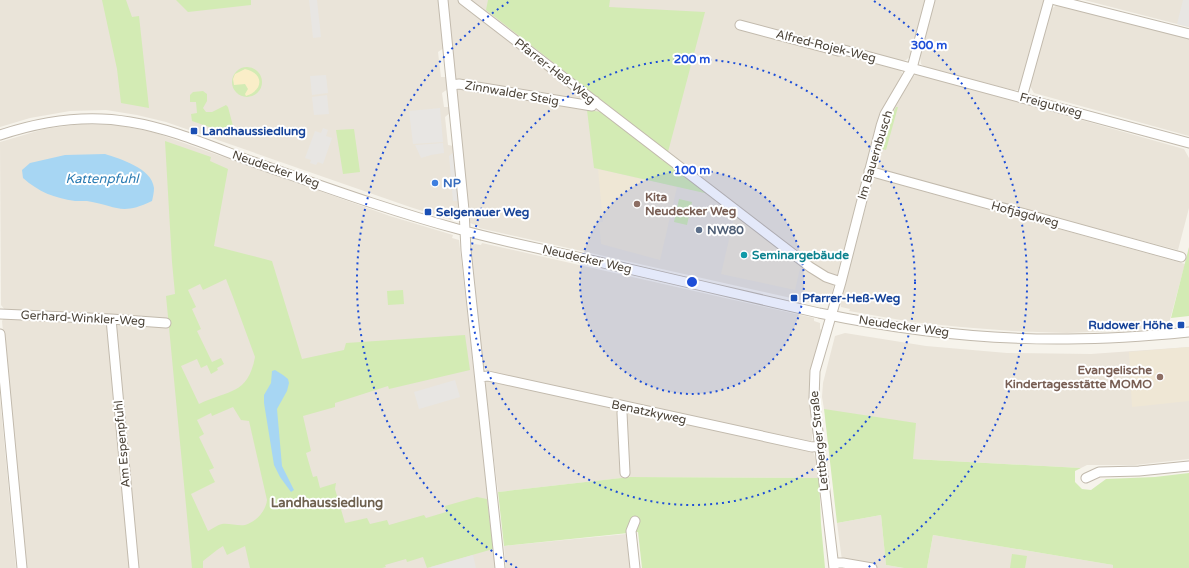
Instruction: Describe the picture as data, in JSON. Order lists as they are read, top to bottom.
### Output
{
  "streets": {
    "street": [
      "Alfred-Rojek-Weg",
      "Pfarrer-Heß-Weg",
      "Zinnwalder Steig",
      "Freigutweg",
      "Im Bauernbusch",
      "Neudecker Weg",
      "Hofjagdweg",
      "Gerhard-Winkler-Weg",
      "Benatzkyweg",
      "Lettberger Straße",
      "Am Espenpfuhl"
    ]
  },
  "crossings": [
    ["Alfred-Rojek-Weg", "Freigutweg"],
    ["Alfred-Rojek-Weg", "Im Bauernbusch"],
    ["Pfarrer-Heß-Weg", "Zinnwalder Steig"],
    ["Pfarrer-Heß-Weg", "Im Bauernbusch"],
    ["Freigutweg", "Im Bauernbusch"],
    ["Im Bauernbusch", "Neudecker Weg"],
    ["Im Bauernbusch", "Hofjagdweg"],
    ["Im Bauernbusch", "Lettberger Straße"],
    ["Neudecker Weg", "Lettberger Straße"],
    ["Gerhard-Winkler-Weg", "Am Espenpfuhl"],
    ["Benatzkyweg", "Lettberger Straße"]
  ],
  "districts": ["Landhaussiedlung"],
  "water": ["Kattenpfuhl"],
  "places": {
    "transit": [
      "Landhaussiedlung",
      "Selgenauer Weg",
      "Pfarrer-Heß-Weg",
      "Rudower Höhe"
    ],
    "other": [
      "NP",
      "Kita Neudecker Weg",
      "NW80",
      "Seminargebäude",
      "Evangelische Kindertagesstätte MOMO"
    ]
  },
  "rings": ["300 m", "200 m", "100 m"]
}
